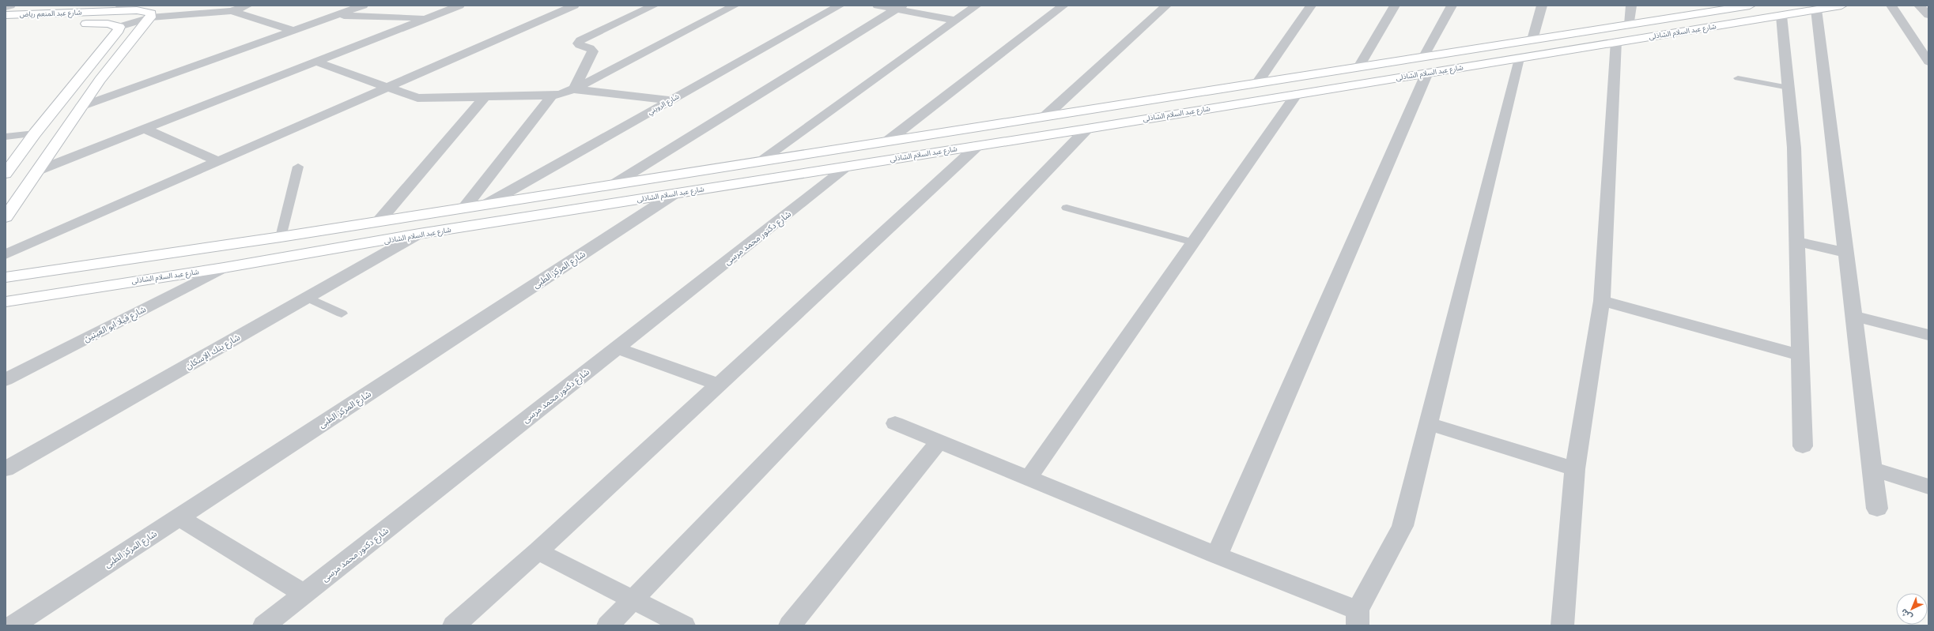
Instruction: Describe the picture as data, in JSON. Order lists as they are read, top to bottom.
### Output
{
  "streets": {
    "main road": ["شارع عبد المنعم رياض", "شارع عبد السلام الشاذلى"],
    "street": [
      "شارع الرويني",
      "شارع دكتور محمد مرسى",
      "شارع المركز الطبى",
      "شارع فيلا ابو العينين",
      "شارع بنك الإسكان"
    ]
  },
  "crossings": [
    ["شارع عبد السلام الشاذلى", "شارع الرويني"],
    ["شارع عبد السلام الشاذلى", "شارع دكتور محمد مرسى"],
    ["شارع عبد السلام الشاذلى", "شارع المركز الطبى"],
    ["شارع عبد السلام الشاذلى", "شارع فيلا ابو العينين"],
    ["شارع عبد السلام الشاذلى", "شارع بنك الإسكان"]
  ],
  "north": "bottom left"
}
